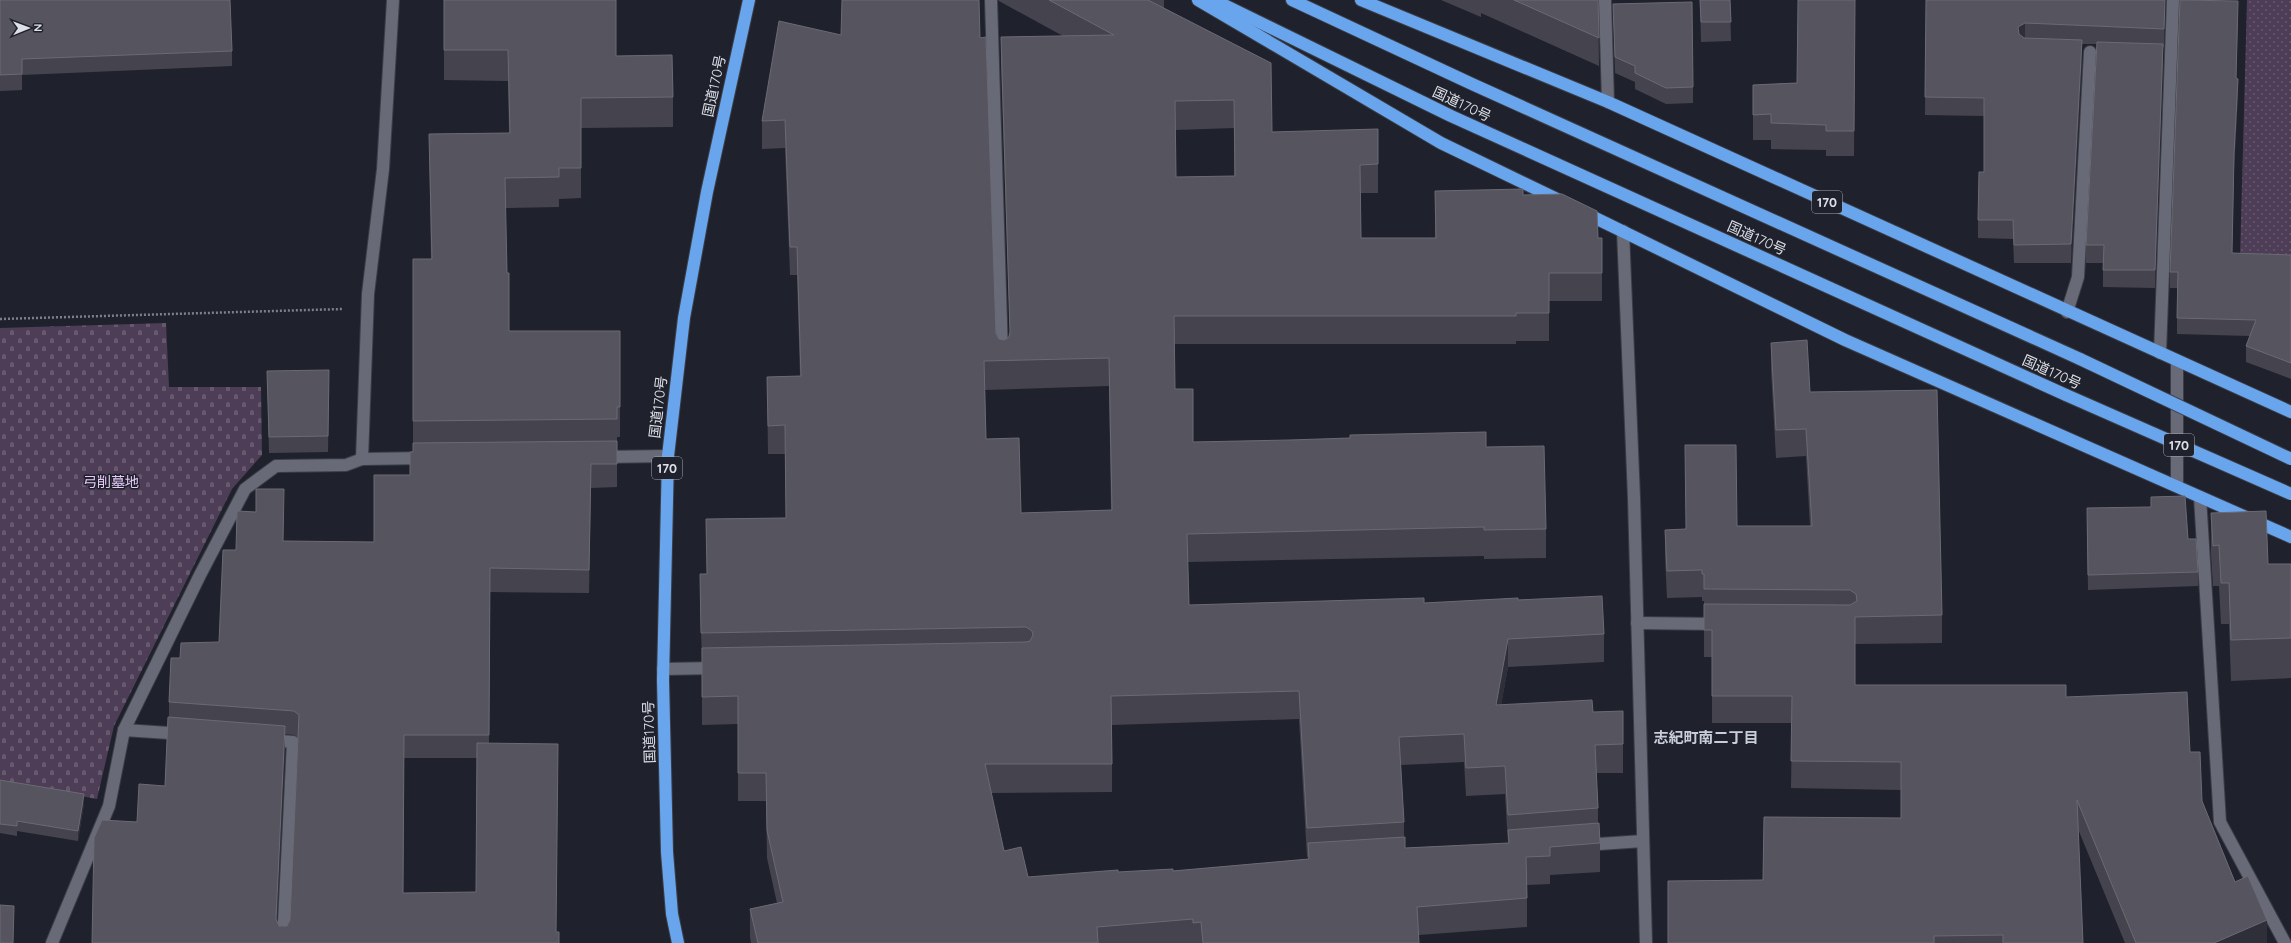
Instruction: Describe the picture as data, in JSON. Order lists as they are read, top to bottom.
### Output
{
  "streets": {
    "highway": ["国道170号", "170"]
  },
  "districts": ["志紀町南二丁目"],
  "parks": ["弓削墓地"],
  "north": "right"
}
